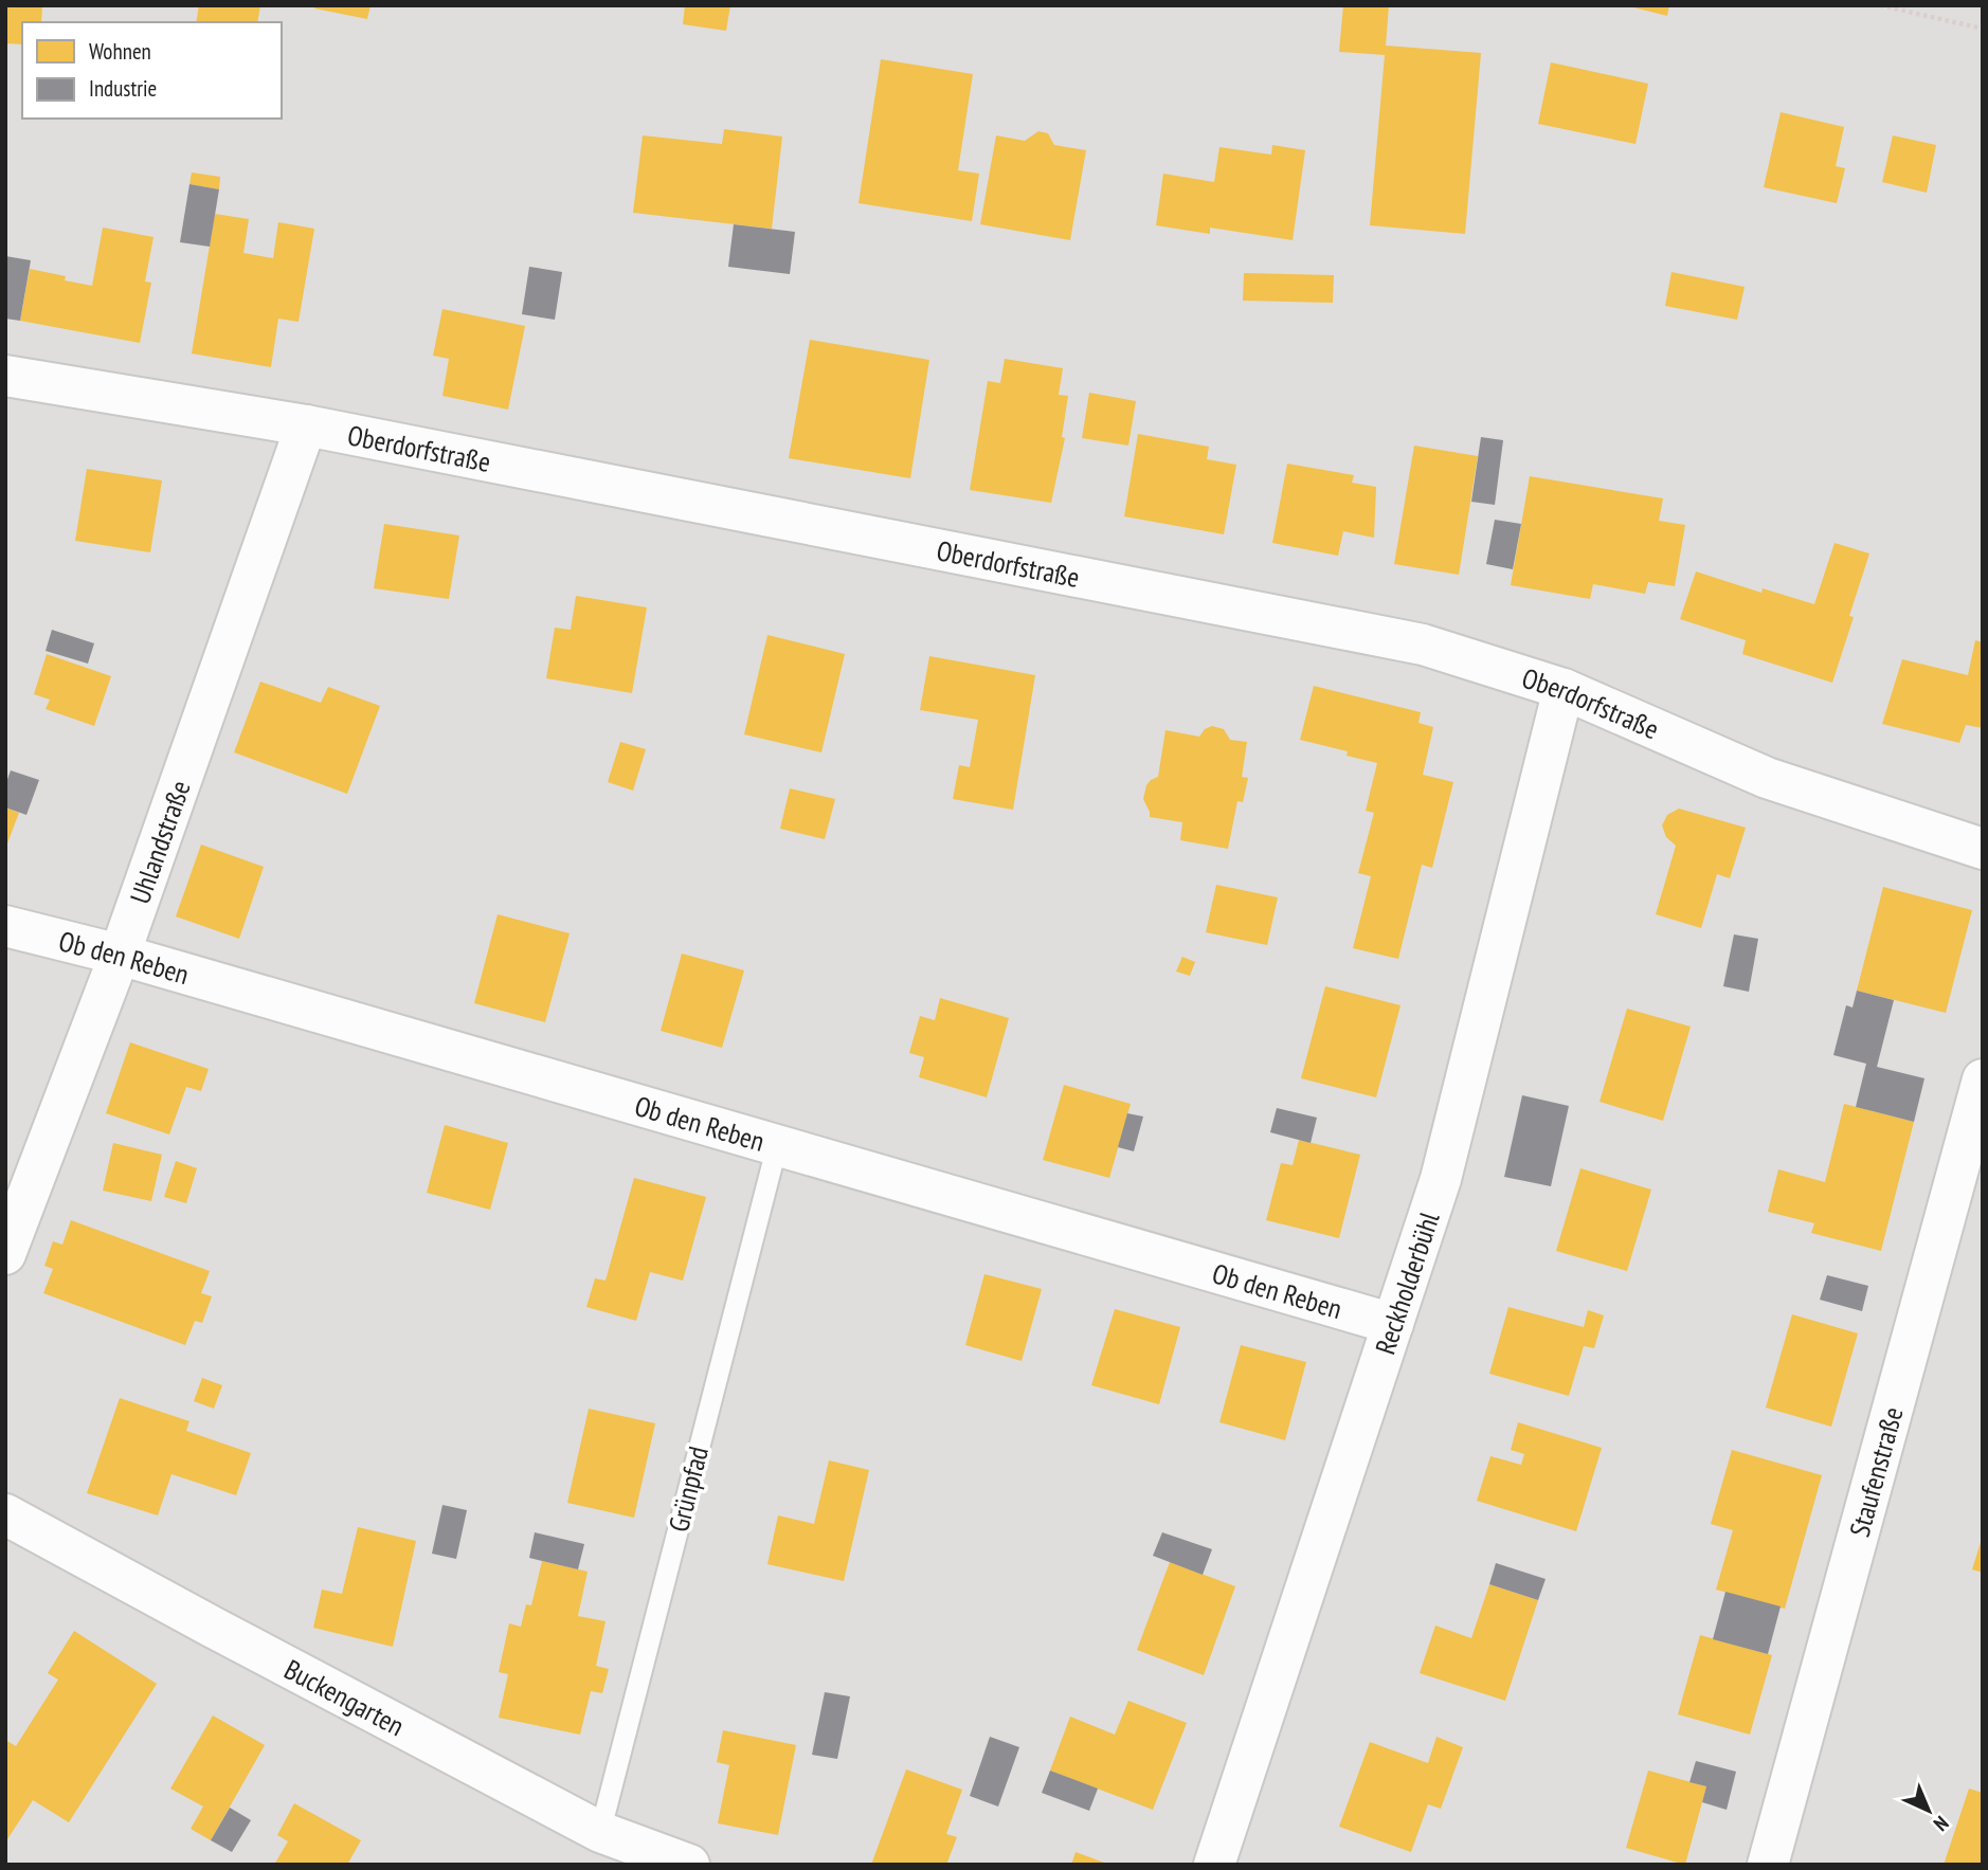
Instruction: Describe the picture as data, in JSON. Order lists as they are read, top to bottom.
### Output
{
  "streets": {
    "street": [
      "Oberdorfstraße",
      "Uhlandstraße",
      "Ob den Reben",
      "Reckholderbühl",
      "Staufenstraße",
      "Buckengarten"
    ],
    "lane": ["Grünpfad"]
  },
  "crossings": [
    ["Oberdorfstraße", "Uhlandstraße"],
    ["Oberdorfstraße", "Reckholderbühl"],
    ["Uhlandstraße", "Ob den Reben"],
    ["Ob den Reben", "Reckholderbühl"],
    ["Ob den Reben", "Grünpfad"],
    ["Grünpfad", "Buckengarten"]
  ],
  "legend": ["Wohnen", "Industrie"],
  "north": "bottom right"
}
